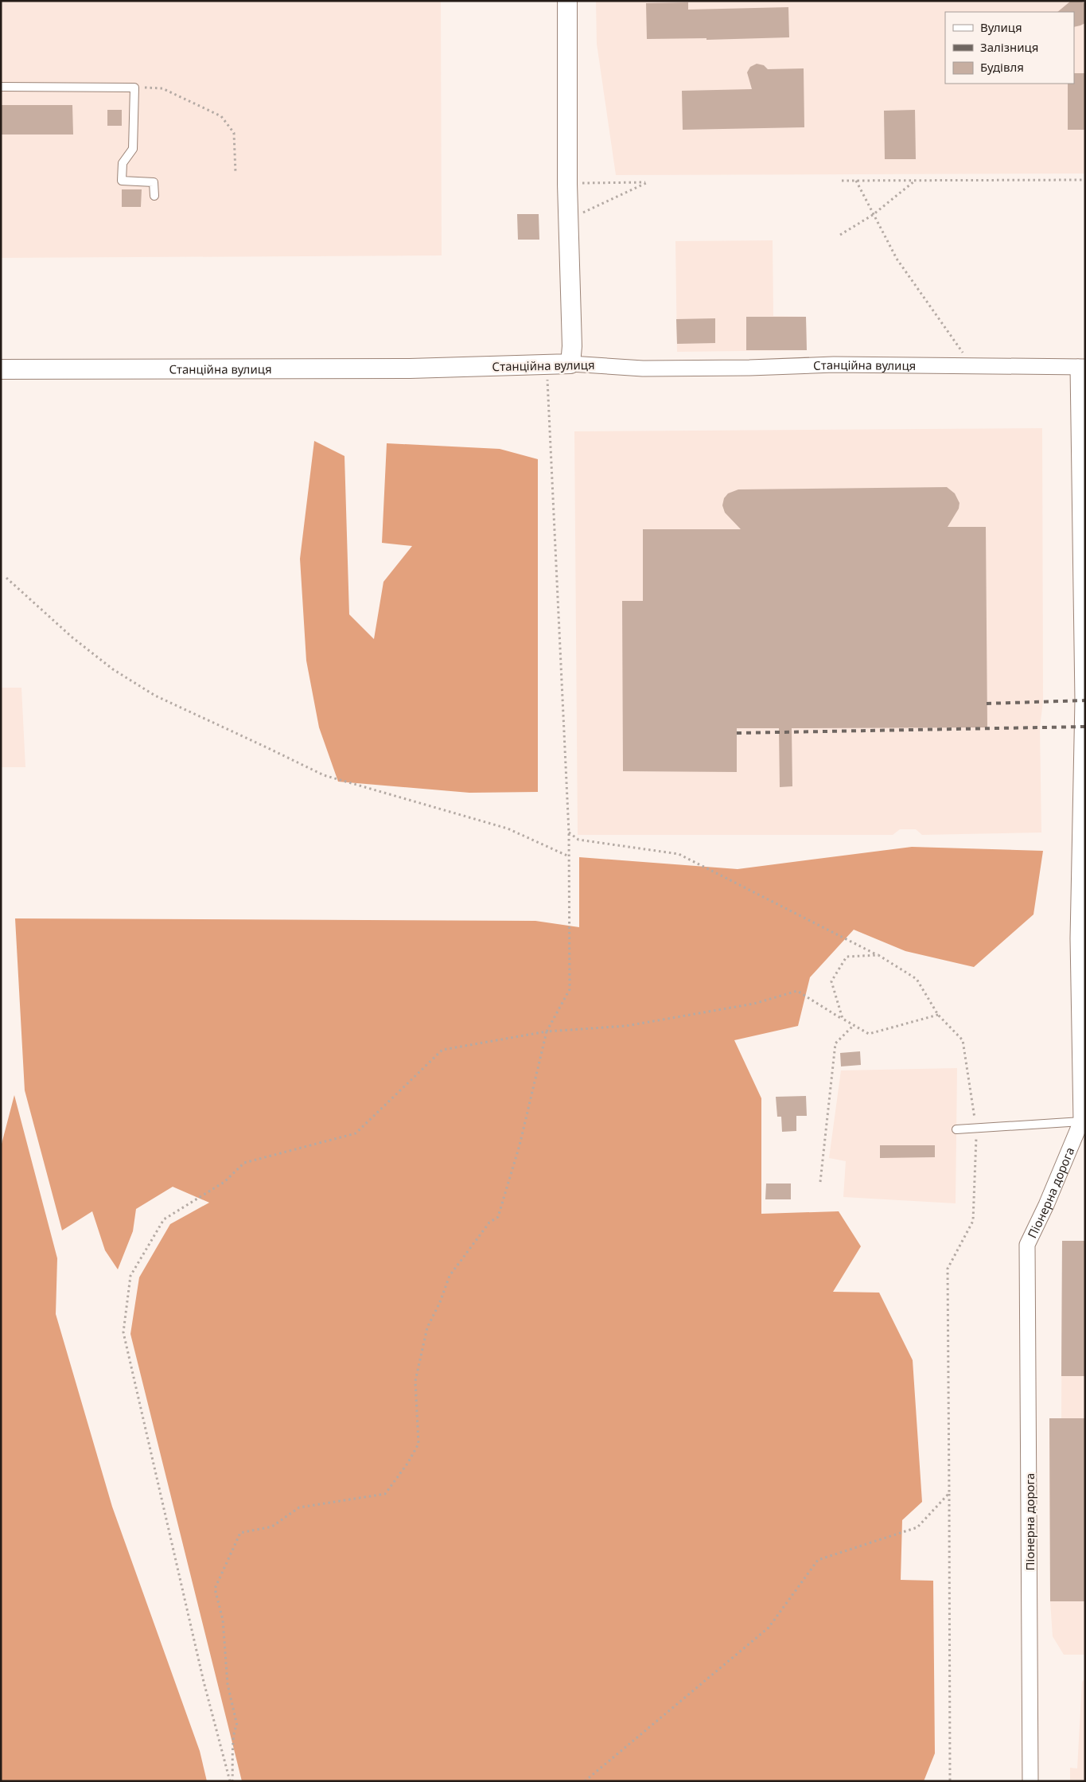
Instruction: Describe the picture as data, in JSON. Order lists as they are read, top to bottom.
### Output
{
  "streets": {
    "street": ["Станційна вулиця", "Піонерна дорога"]
  },
  "crossings": [
    ["Станційна вулиця", "Піонерна дорога"]
  ],
  "legend": ["Вулиця", "Залізниця", "Будівля"]
}
